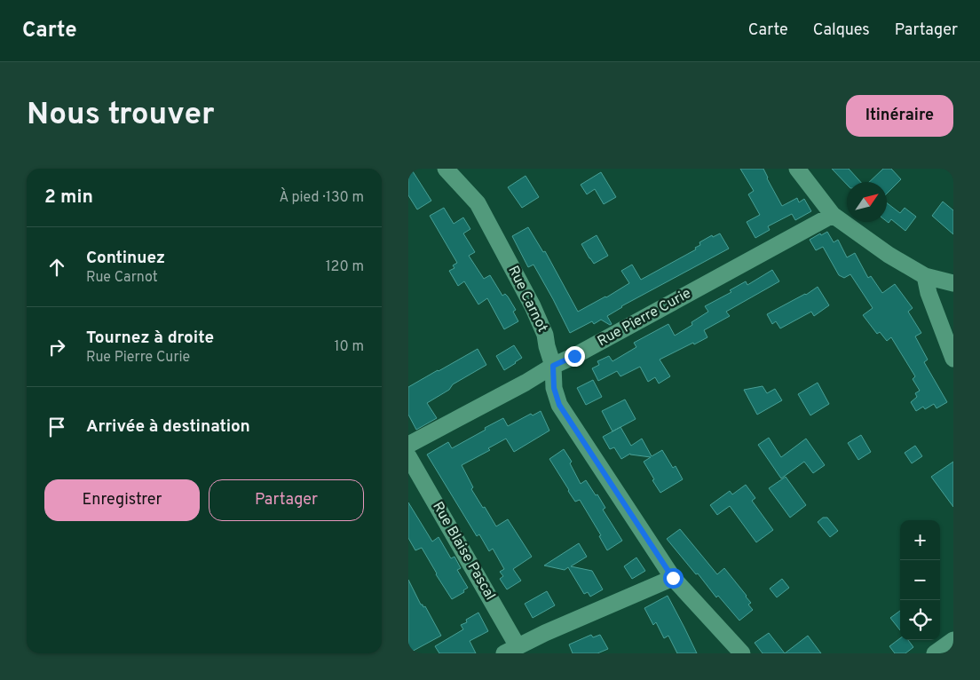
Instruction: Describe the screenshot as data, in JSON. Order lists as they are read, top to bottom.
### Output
{
  "streets": {
    "street": ["Rue Carnot", "Rue Pierre Curie", "Rue Blaise Pascal"]
  },
  "crossings": [
    ["Rue Carnot", "Rue Pierre Curie"]
  ],
  "north": "top right",
  "page": {
    "header": "Carte",
    "nav": ["Carte", "Calques", "Partager"],
    "buttons": [
      "Itinéraire",
      ["Enregistrer", "Partager"]
    ],
    "title": "Nous trouver",
    "heading": ["2 min", "À pied · 130 m"],
    "list": [
      ["Continuez", "Rue Carnot", "120 m"],
      ["Tournez à droite", "Rue Pierre Curie", "10 m"],
      "Arrivée à destination"
    ],
    "map_buttons": ["+", "−"]
  }
}
